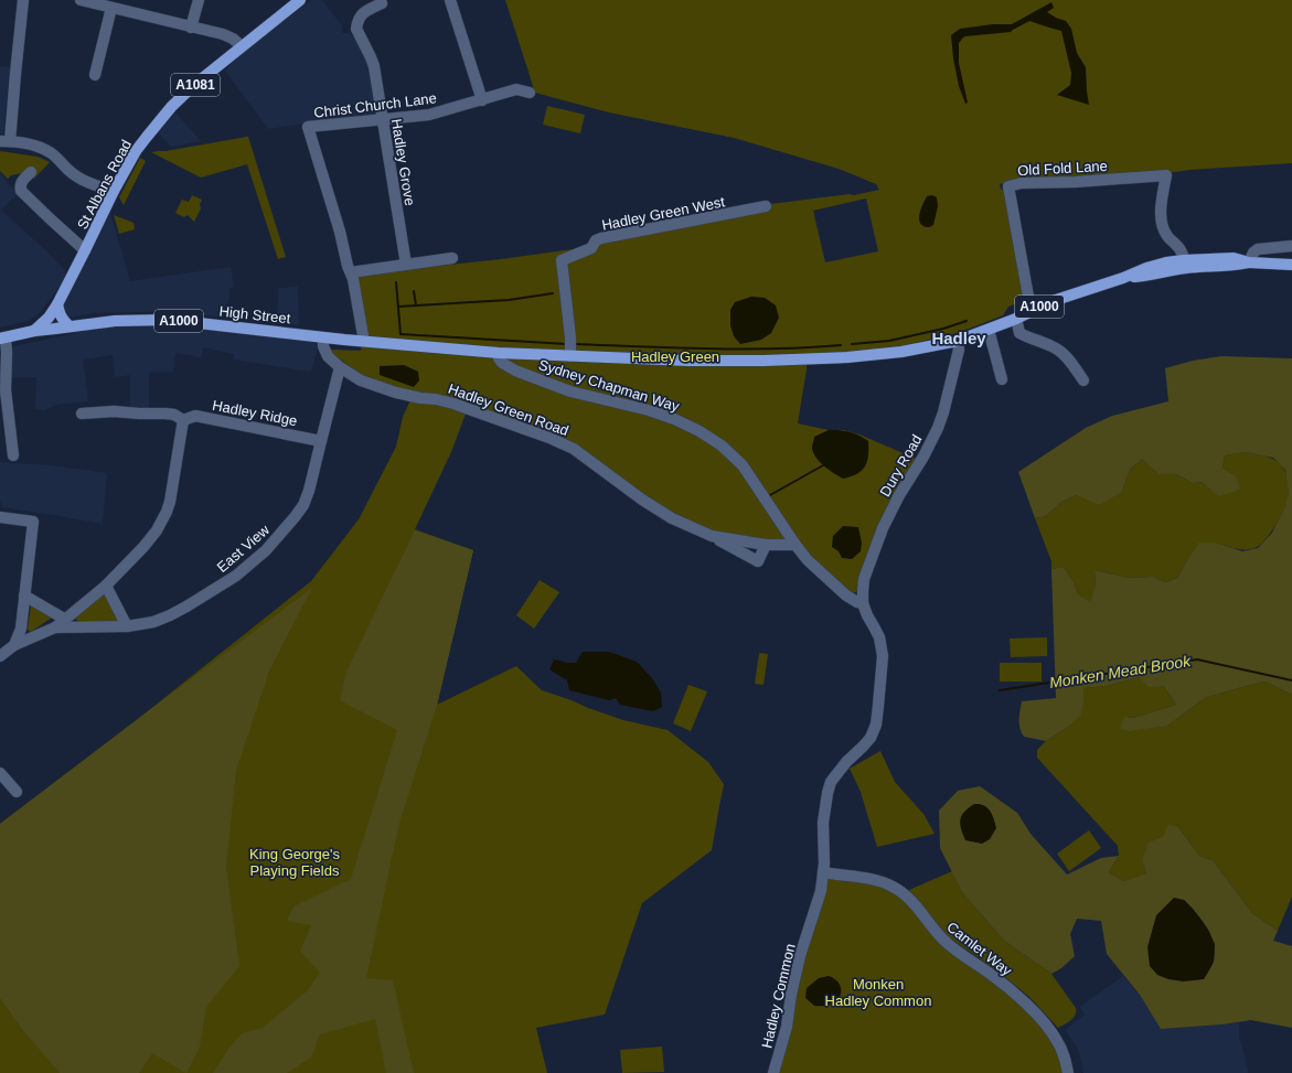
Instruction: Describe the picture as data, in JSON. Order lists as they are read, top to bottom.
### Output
{
  "streets": {
    "main road": [
      "A1081",
      "St Albans Road",
      "A1000",
      "High Street"
    ],
    "street": [
      "Christ Church Lane",
      "Hadley Grove",
      "Old Fold Lane",
      "Hadley Green West",
      "Sydney Chapman Way",
      "Hadley Green Road",
      "Hadley Ridge",
      "Dury Road",
      "East View",
      "Camlet Way",
      "Hadley Common"
    ]
  },
  "crossings": [
    ["Christ Church Lane", "Hadley Grove"],
    ["Christ Church Lane", "High Street"],
    ["Old Fold Lane", "A1000"],
    ["St Albans Road", "High Street"],
    ["Hadley Green West", "A1000"],
    ["A1000", "High Street"],
    ["A1000", "Sydney Chapman Way"],
    ["A1000", "Dury Road"],
    ["High Street", "Sydney Chapman Way"],
    ["High Street", "Hadley Green Road"],
    ["Sydney Chapman Way", "Hadley Green Road"],
    ["Hadley Green Road", "East View"],
    ["Hadley Ridge", "East View"],
    ["Camlet Way", "Hadley Common"]
  ],
  "districts": ["Hadley"],
  "water": ["Monken Mead Brook"],
  "parks": ["Hadley Green", "King George's Playing Fields", "Monken Hadley Common"]
}
